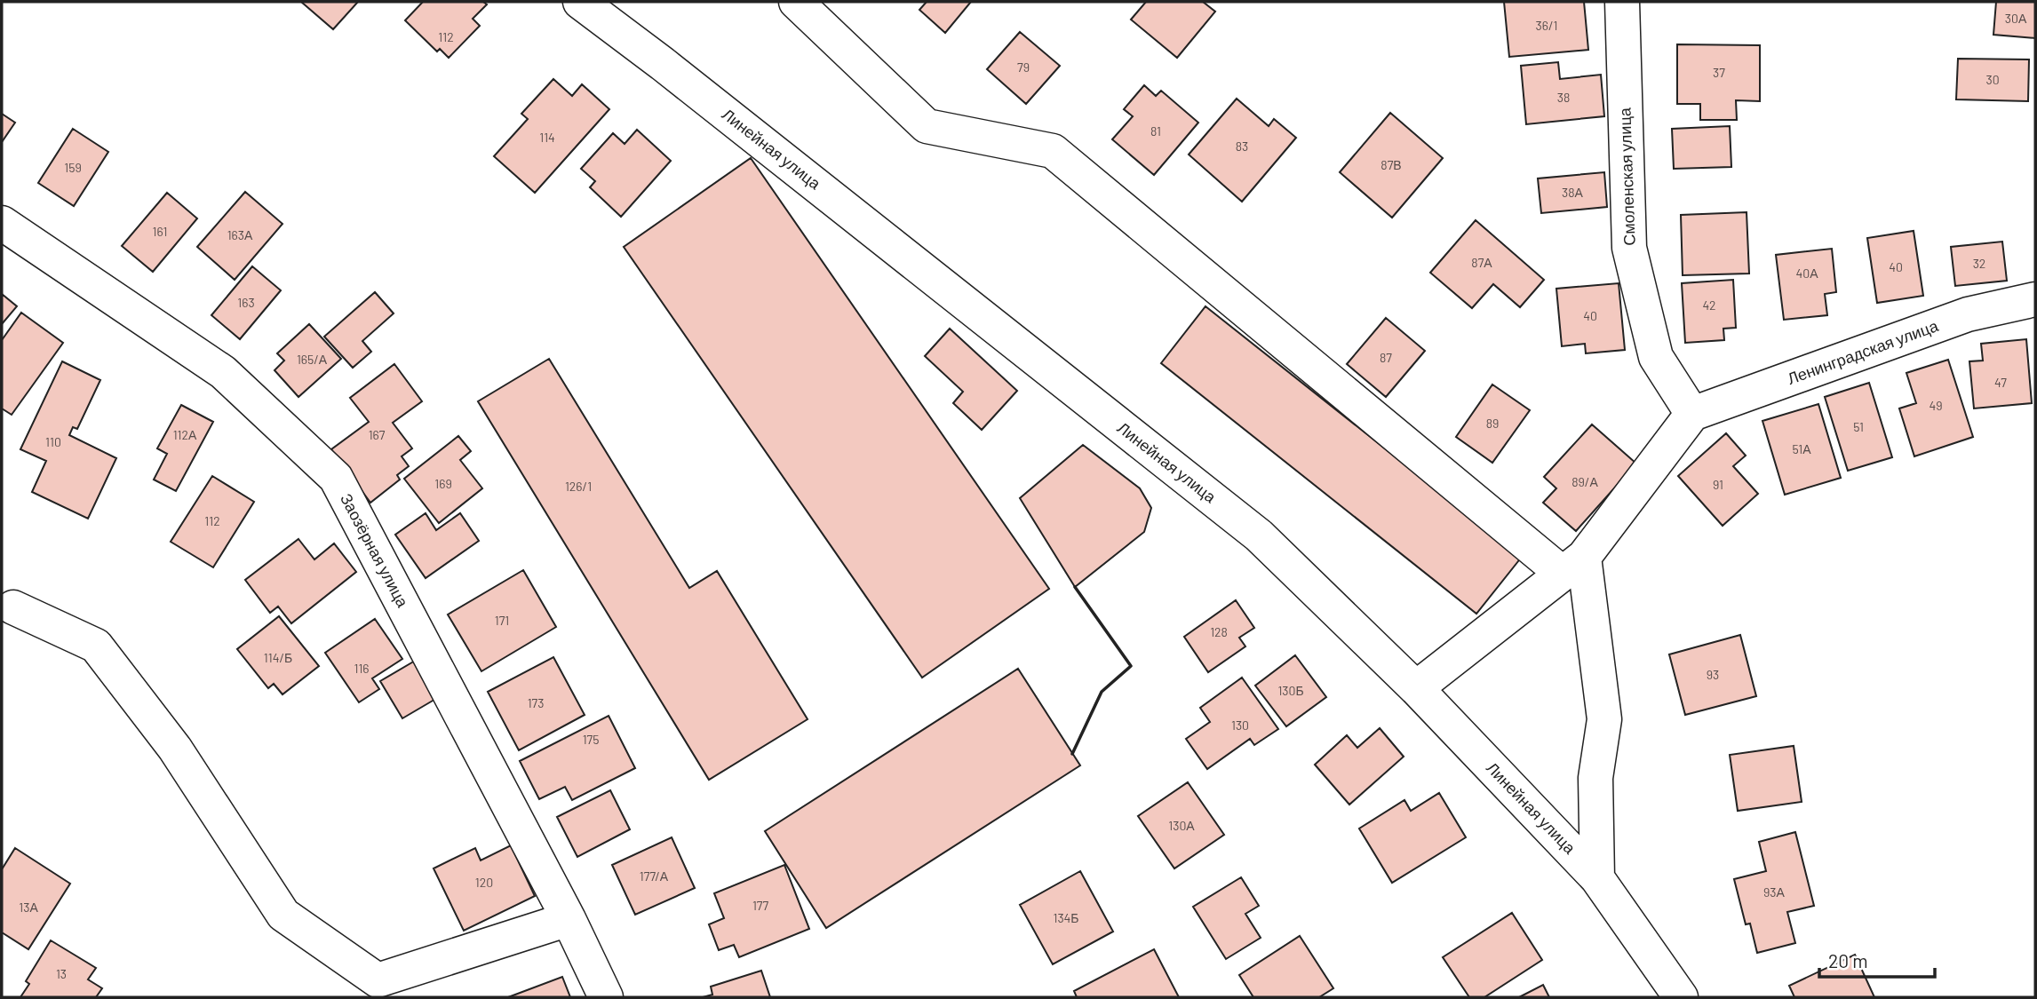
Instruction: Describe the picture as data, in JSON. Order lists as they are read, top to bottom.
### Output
{
  "streets": {
    "street": [
      "Линейная улица",
      "Смоленская улица",
      "Ленинградская улица",
      "Заозёрная улица"
    ]
  },
  "crossings": [
    ["Смоленская улица", "Ленинградская улица"]
  ],
  "house_numbers": [
    "30А",
    "36/1",
    "112",
    "79",
    "37",
    "30",
    "38",
    "81",
    "114",
    "83",
    "87В",
    "159",
    "38А",
    "161",
    "163А",
    "87А",
    "32",
    "40",
    "40А",
    "163",
    "42",
    "40",
    "87",
    "165/А",
    "47",
    "49",
    "89",
    "51",
    "112А",
    "167",
    "110",
    "51А",
    "89/А",
    "169",
    "91",
    "126/1",
    "112",
    "171",
    "128",
    "114/Б",
    "116",
    "93",
    "130Б",
    "173",
    "130",
    "175",
    "130А",
    "177/А",
    "120",
    "93А",
    "177",
    "13А",
    "134Б",
    "13"
  ],
  "scale_bar": "20 m"
}
